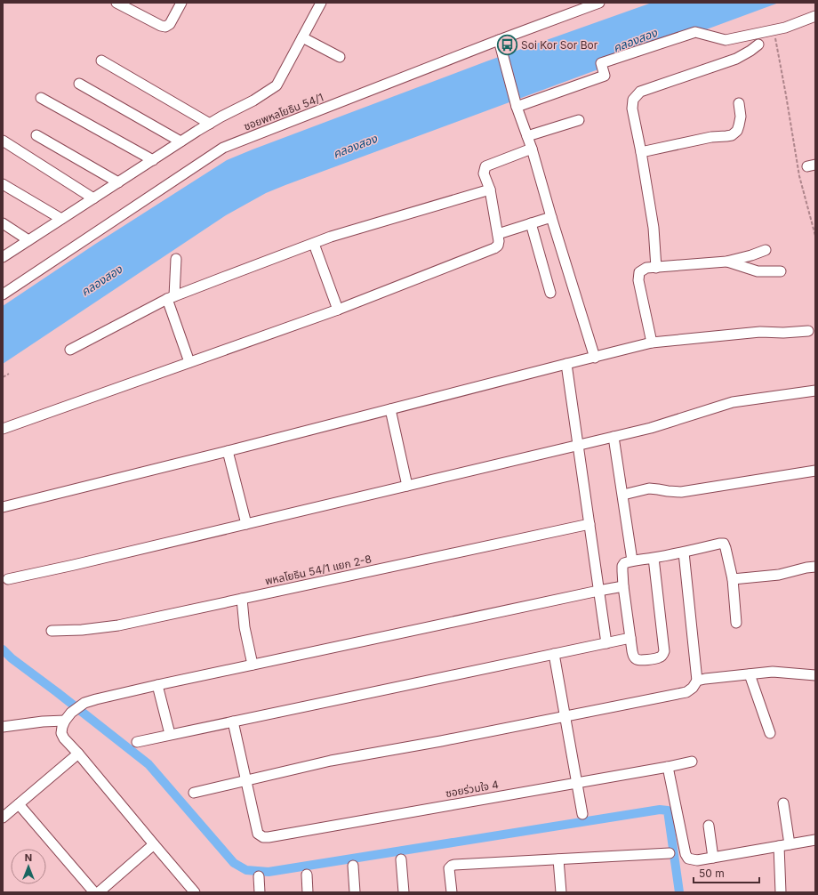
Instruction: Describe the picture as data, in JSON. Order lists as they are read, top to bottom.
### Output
{
  "streets": {
    "street": ["ซอยพหลโยธิน 54/1", "พหลโยธิน 54/1 แยก 2-8", "ซอยร่วมใจ 4"]
  },
  "water": ["คลองสอง"],
  "places": {
    "bus stop": ["Soi Kor Sor Bor"]
  },
  "scale_bar": "50 m",
  "north": "top"
}
